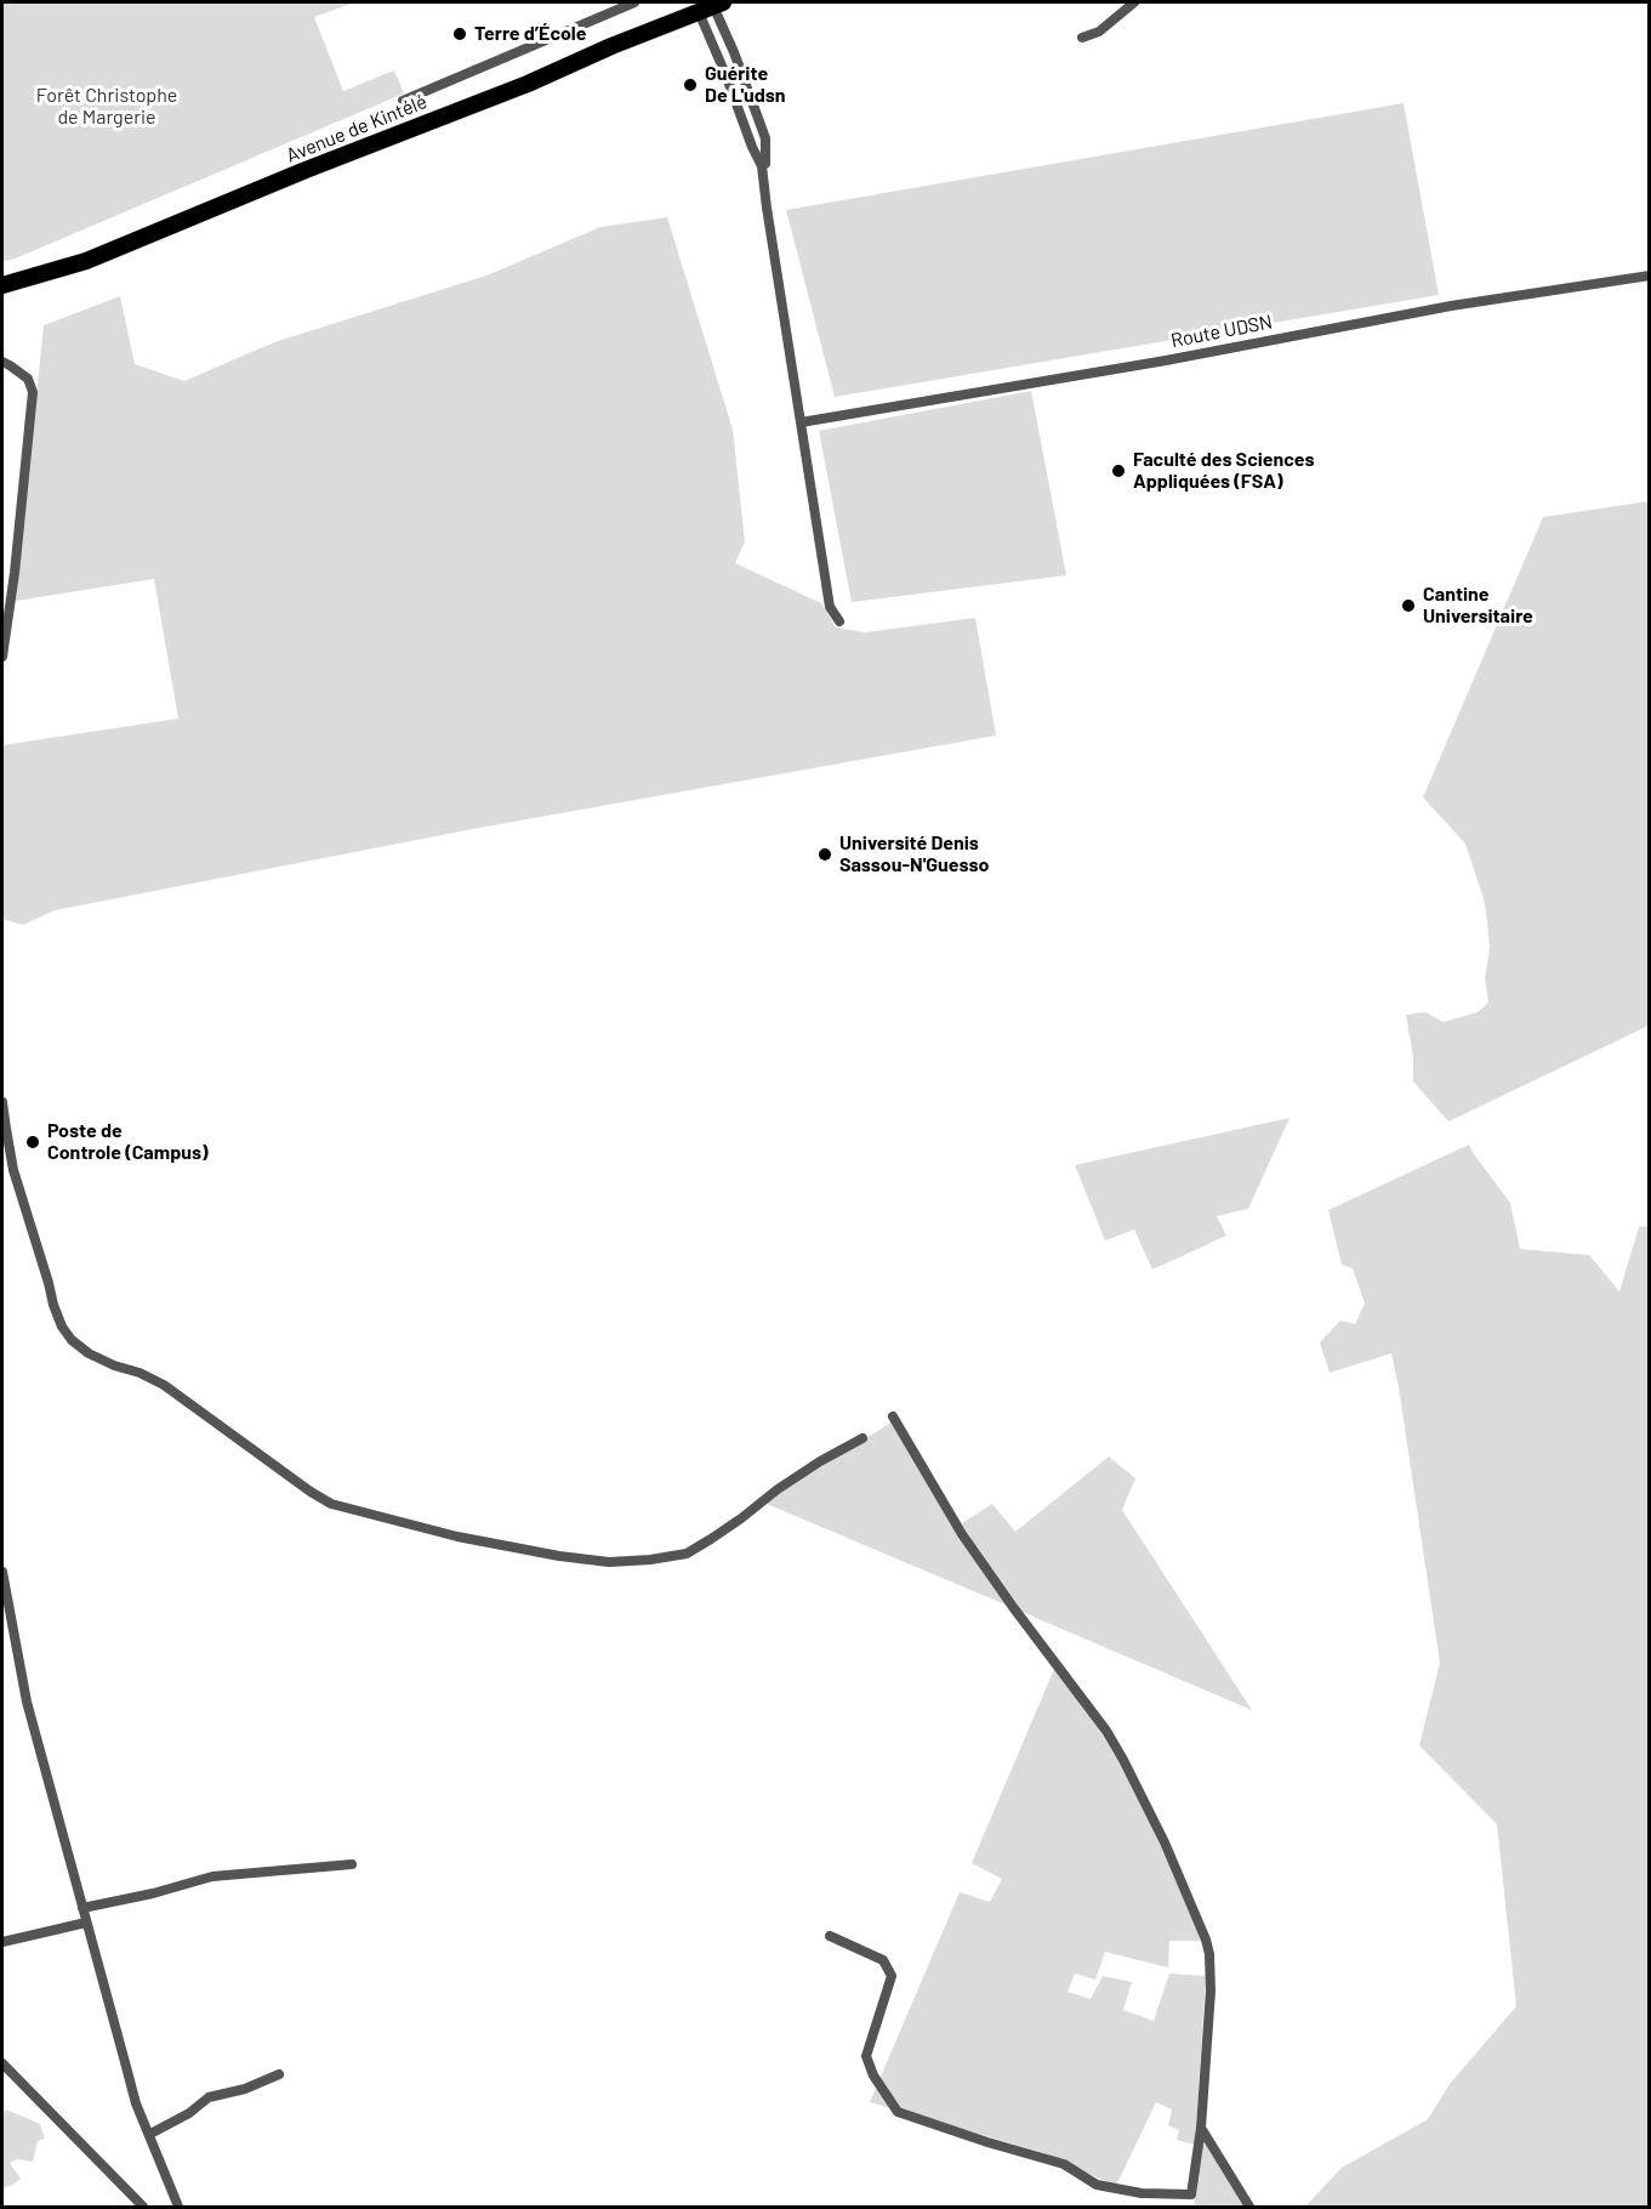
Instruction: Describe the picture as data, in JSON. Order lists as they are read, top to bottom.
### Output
{
  "streets": {
    "main road": ["Avenue de Kintélé"],
    "street": ["Route UDSN"]
  },
  "parks": ["Forêt Christophe de Margerie"],
  "places": [
    "Terre d’École",
    "Guérite De L'udsn",
    "Faculté des Sciences Appliquées (FSA)",
    "Cantine Universitaire",
    "Université Denis Sassou-N'Guesso",
    "Poste de Controle (Campus)"
  ]
}
